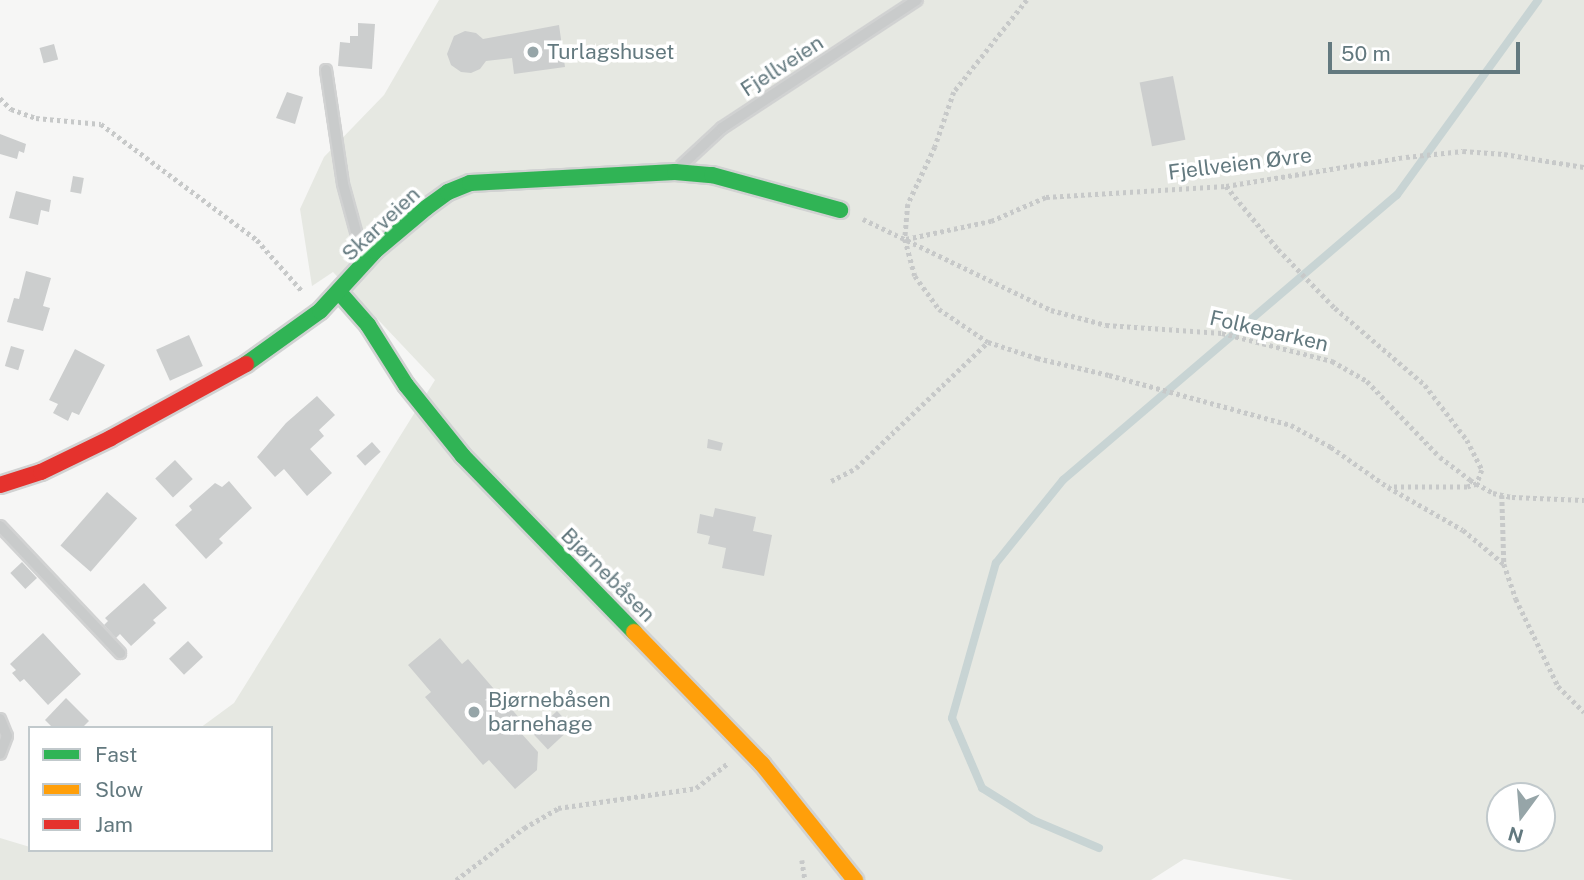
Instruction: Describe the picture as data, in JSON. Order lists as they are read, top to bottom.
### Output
{
  "streets": {
    "street": ["Skarveien", "Bjørnebåsen"],
    "lane": ["Fjellveien"],
    "path": ["Fjellveien Øvre", "Folkeparken"]
  },
  "crossings": [
    ["Fjellveien", "Skarveien"],
    ["Fjellveien Øvre", "Folkeparken"],
    ["Skarveien", "Folkeparken"],
    ["Skarveien", "Bjørnebåsen"]
  ],
  "places": ["Turlagshuset", "Bjørnebåsen barnehage"],
  "legend": ["Fast", "Slow", "Jam"],
  "scale_bar": "50 m",
  "north": "bottom"
}
